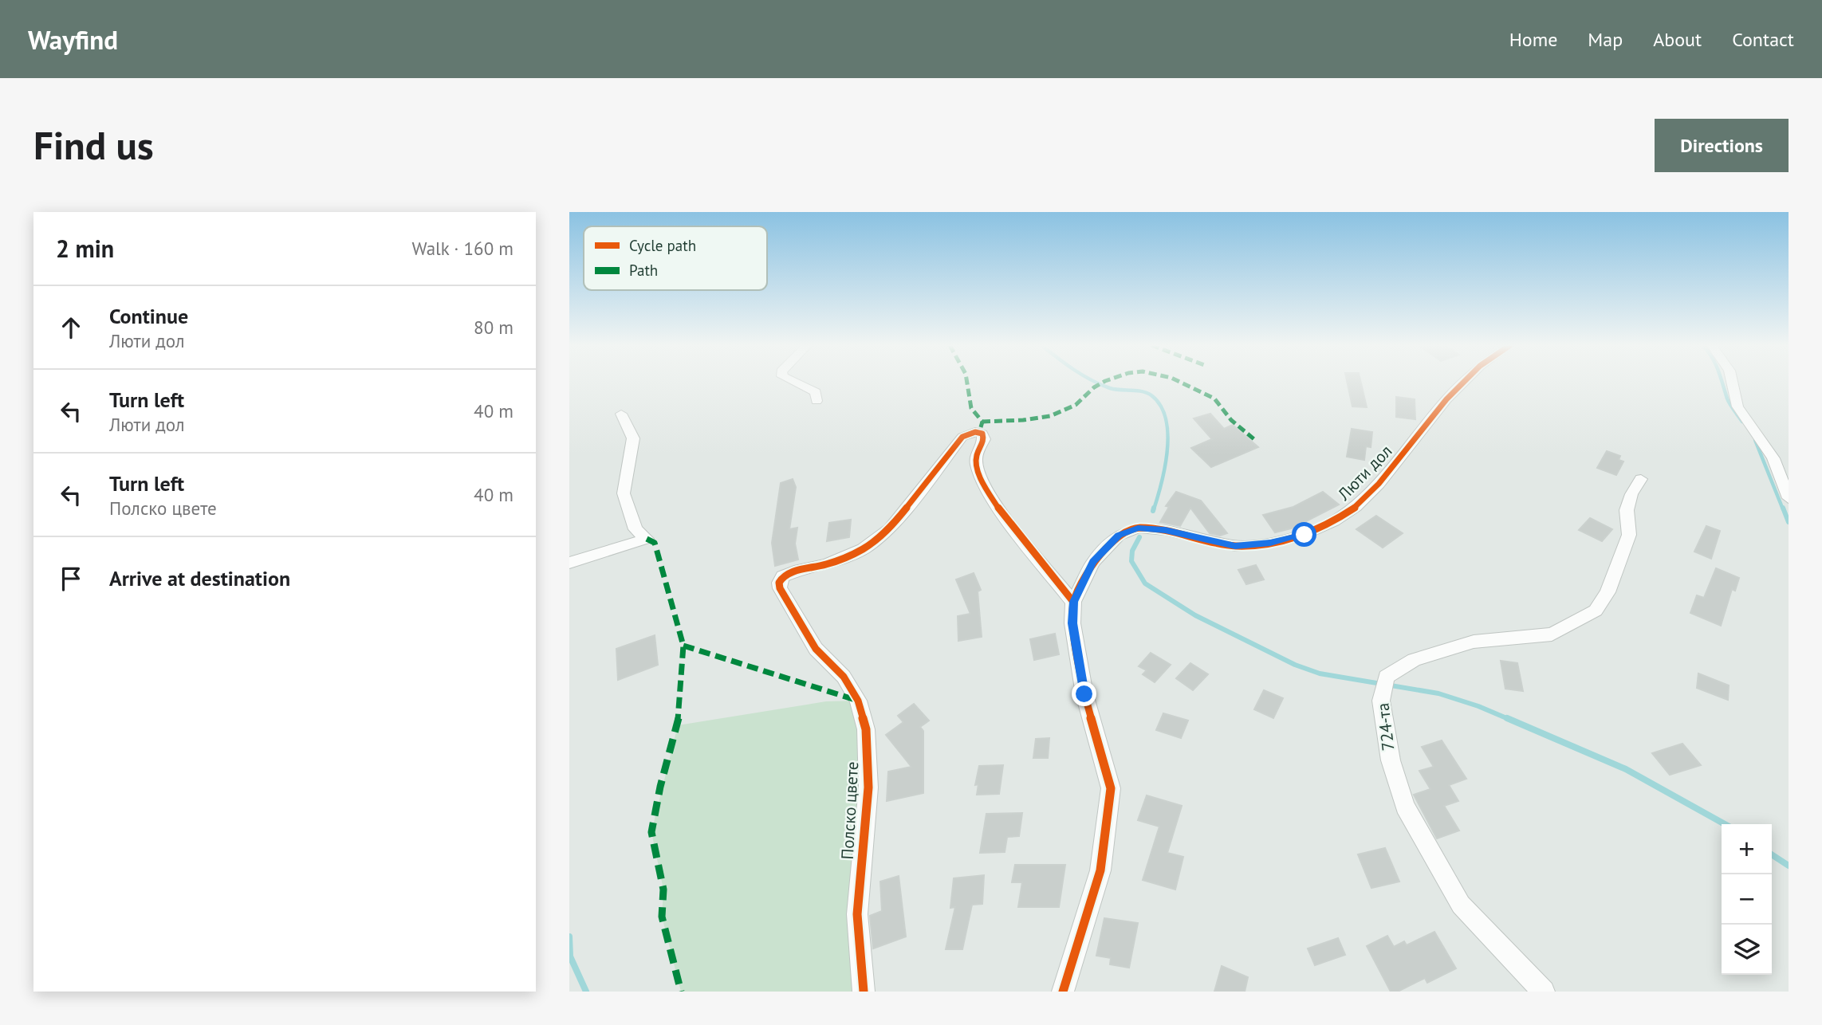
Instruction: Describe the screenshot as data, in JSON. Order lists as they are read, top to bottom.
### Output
{
  "streets": {
    "street": ["Люти дол", "724-та", "Полско цвете"]
  },
  "crossings": [
    ["Люти дол", "Полско цвете"]
  ],
  "legend": ["Cycle path", "Path"],
  "page": {
    "header": "Wayfind",
    "nav": [
      "Home",
      "Map",
      "About",
      "Contact"
    ],
    "buttons": "Directions",
    "title": "Find us",
    "heading": ["2 min", "Walk · 160 m"],
    "list": [
      ["Continue", "Люти дол", "80 m"],
      ["Turn left", "Люти дол", "40 m"],
      ["Turn left", "Полско цвете", "40 m"],
      "Arrive at destination"
    ],
    "map_buttons": ["+", "−"]
  }
}
